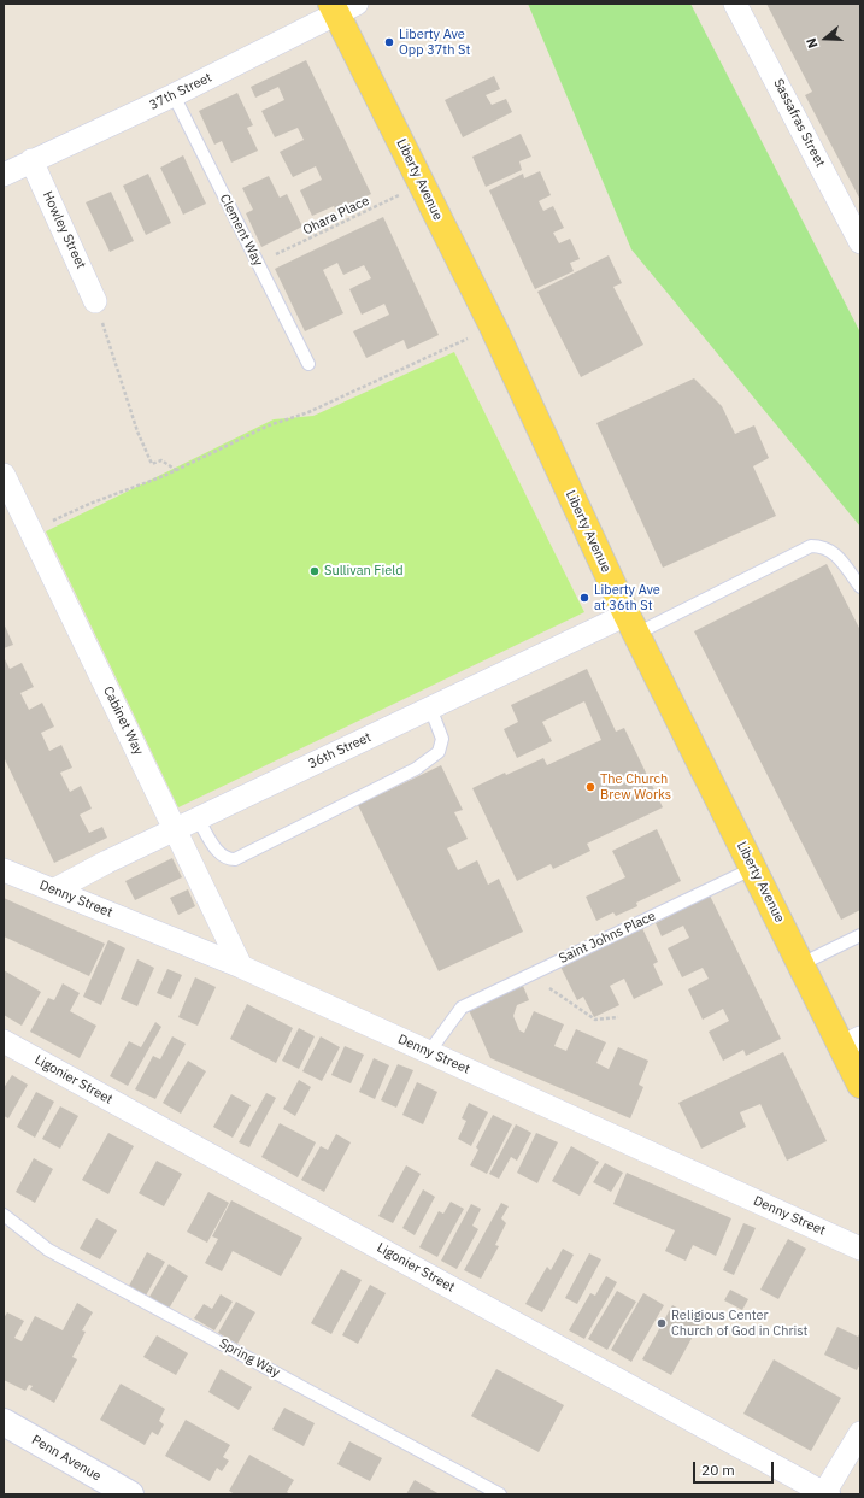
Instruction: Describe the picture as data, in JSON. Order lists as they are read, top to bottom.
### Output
{
  "streets": {
    "main road": ["Liberty Avenue", "Penn Avenue"],
    "street": [
      "37th Street",
      "Sassafras Street",
      "Howley Street",
      "Cabinet Way",
      "36th Street",
      "Denny Street",
      "Ligonier Street"
    ],
    "lane": ["Clement Way", "Saint Johns Place", "Spring Way"],
    "path": ["Ohara Place"]
  },
  "crossings": [
    ["37th Street", "Liberty Avenue"],
    ["37th Street", "Howley Street"],
    ["37th Street", "Clement Way"],
    ["Liberty Avenue", "Ohara Place"],
    ["Liberty Avenue", "36th Street"],
    ["Liberty Avenue", "Saint Johns Place"],
    ["Ohara Place", "Clement Way"],
    ["Cabinet Way", "36th Street"],
    ["Cabinet Way", "Denny Street"],
    ["36th Street", "Denny Street"],
    ["Denny Street", "Saint Johns Place"]
  ],
  "places": [
    "Liberty Ave Opp 37th St",
    "Sullivan Field",
    "Liberty Ave at 36th St",
    "The Church Brew Works",
    "Religious Center Church of God in Christ"
  ],
  "scale_bar": "20 m",
  "north": "left"
}
